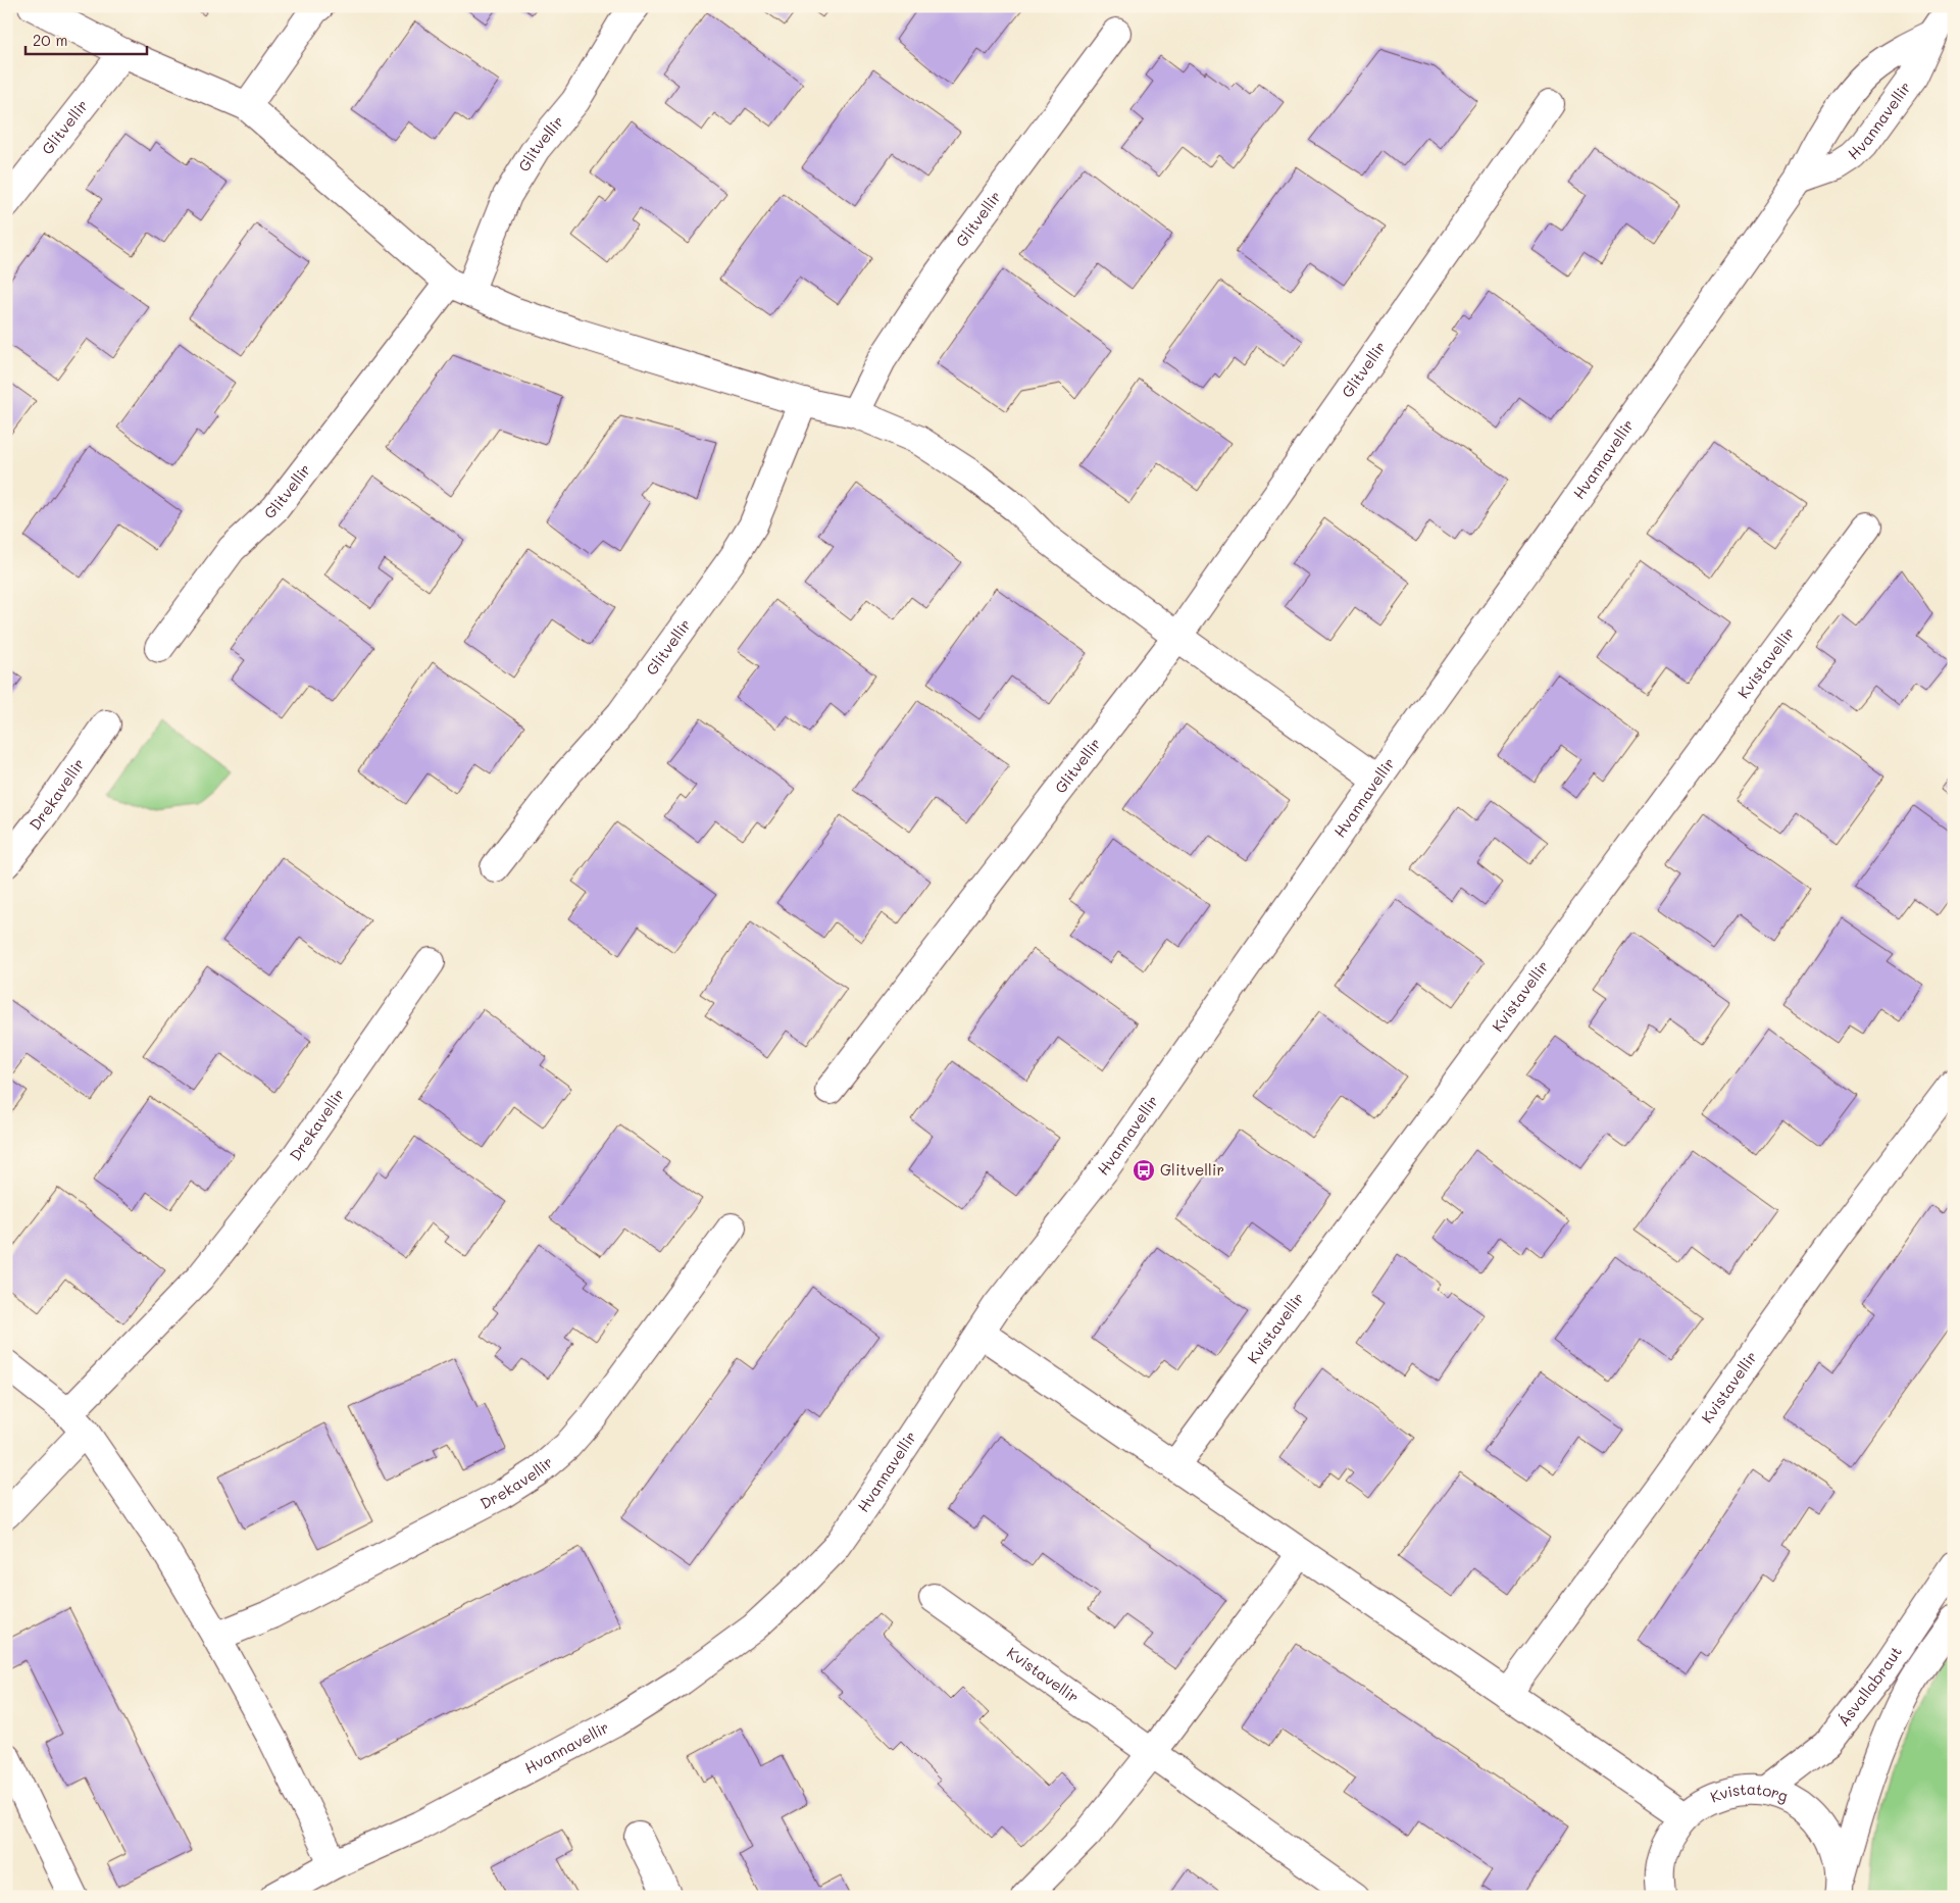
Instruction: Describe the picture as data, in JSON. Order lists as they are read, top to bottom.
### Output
{
  "streets": {
    "street": [
      "Hvannavellir",
      "Glitvellir",
      "Kvistavellir",
      "Drekavellir",
      "Ásvallabraut",
      "Kvistatorg"
    ]
  },
  "crossings": [
    ["Ásvallabraut", "Kvistatorg"]
  ],
  "places": {
    "bus stop": ["Glitvellir"]
  },
  "scale_bar": "20 m"
}
